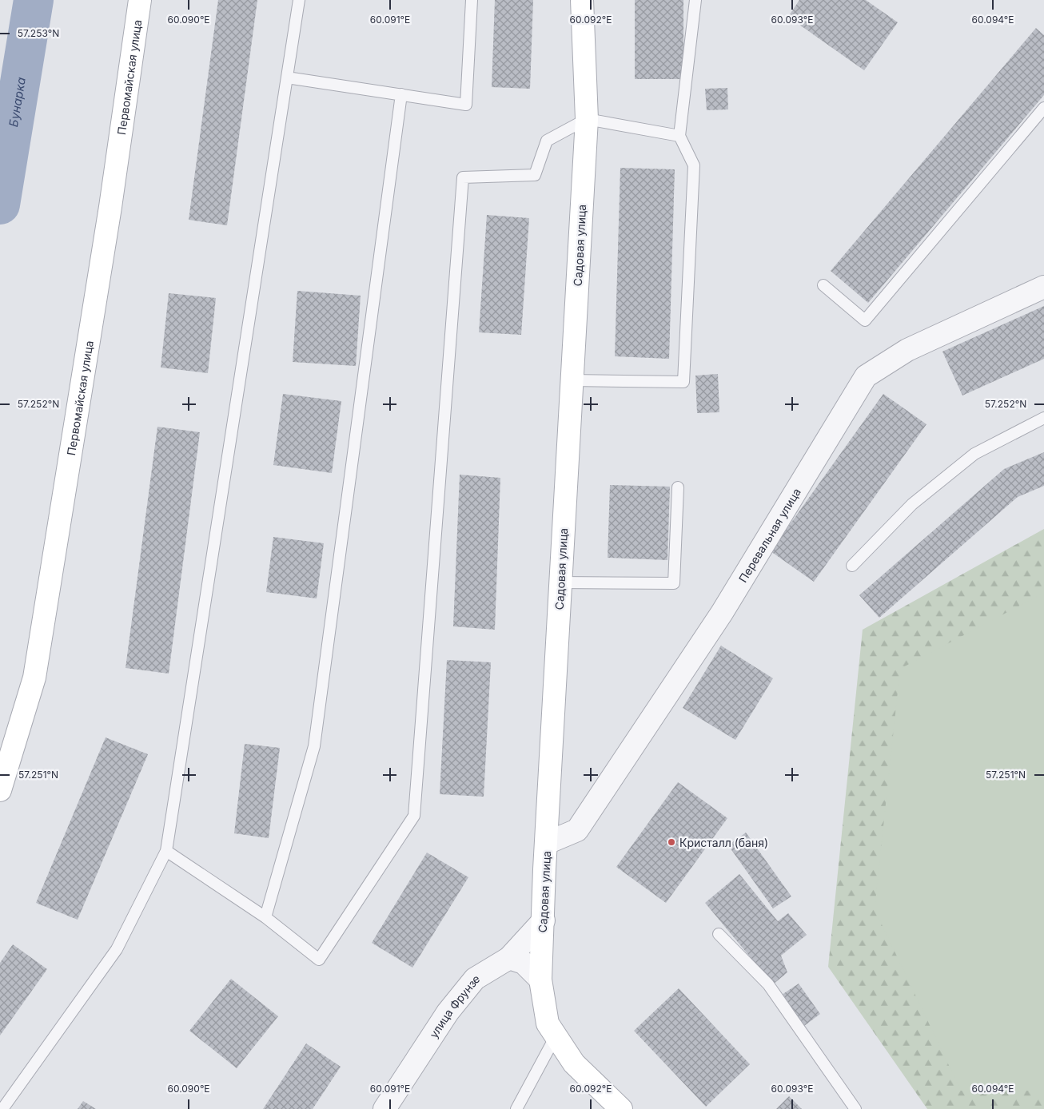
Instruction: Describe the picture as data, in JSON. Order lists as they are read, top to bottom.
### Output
{
  "streets": {
    "street": [
      "Первомайская улица",
      "Садовая улица",
      "Перевальная улица",
      "улица Фрунзе"
    ]
  },
  "crossings": [
    ["Садовая улица", "Перевальная улица"],
    ["Садовая улица", "улица Фрунзе"]
  ],
  "water": ["Бунарка"],
  "places": ["Кристалл (баня)"],
  "coordinates": [
    "60.090°E",
    "60.091°E",
    "60.092°E",
    "60.093°E",
    "60.094°E",
    "57.253°N",
    "57.252°N",
    "57.251°N"
  ]
}
